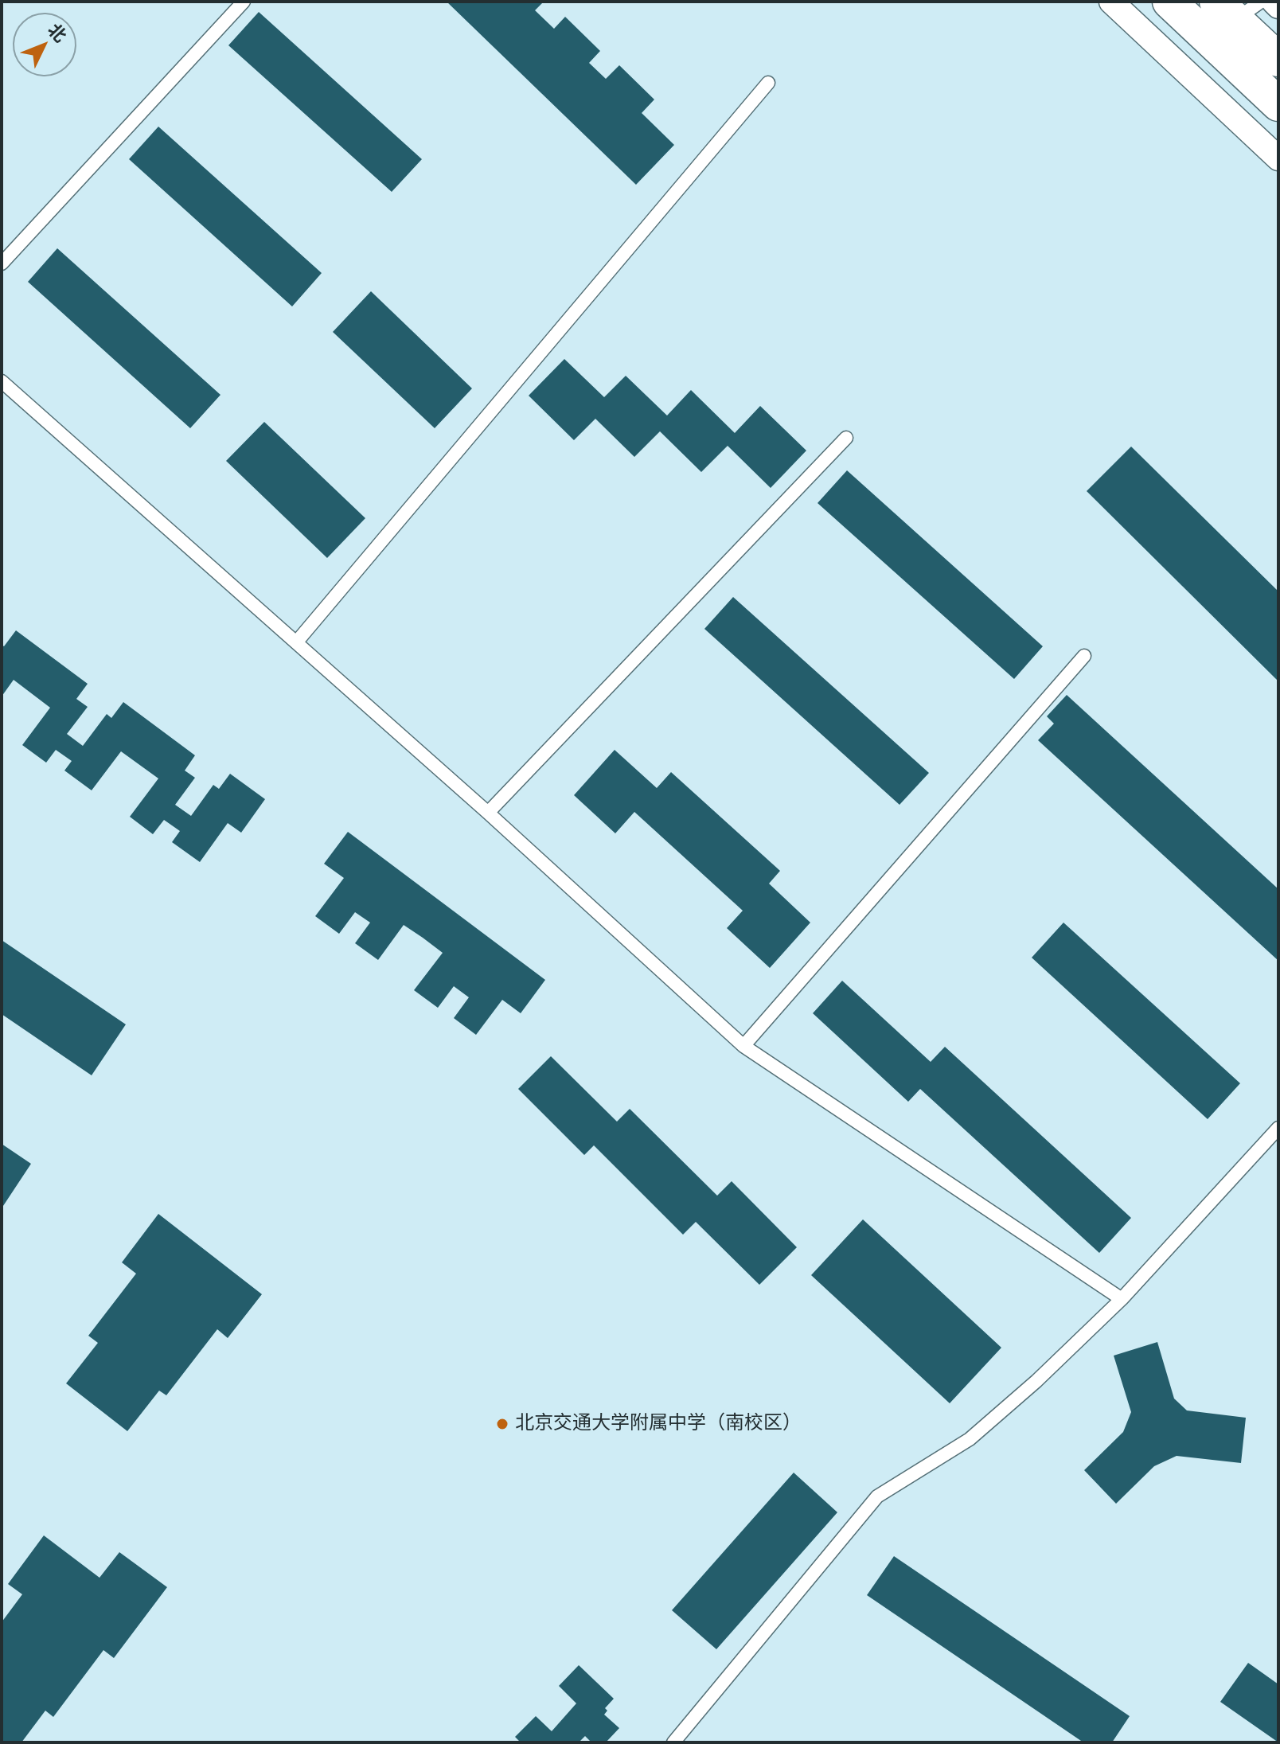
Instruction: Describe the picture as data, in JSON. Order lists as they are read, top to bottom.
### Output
{
  "places": ["北京交通大学附属中学（南校区）"],
  "north": "top right"
}
